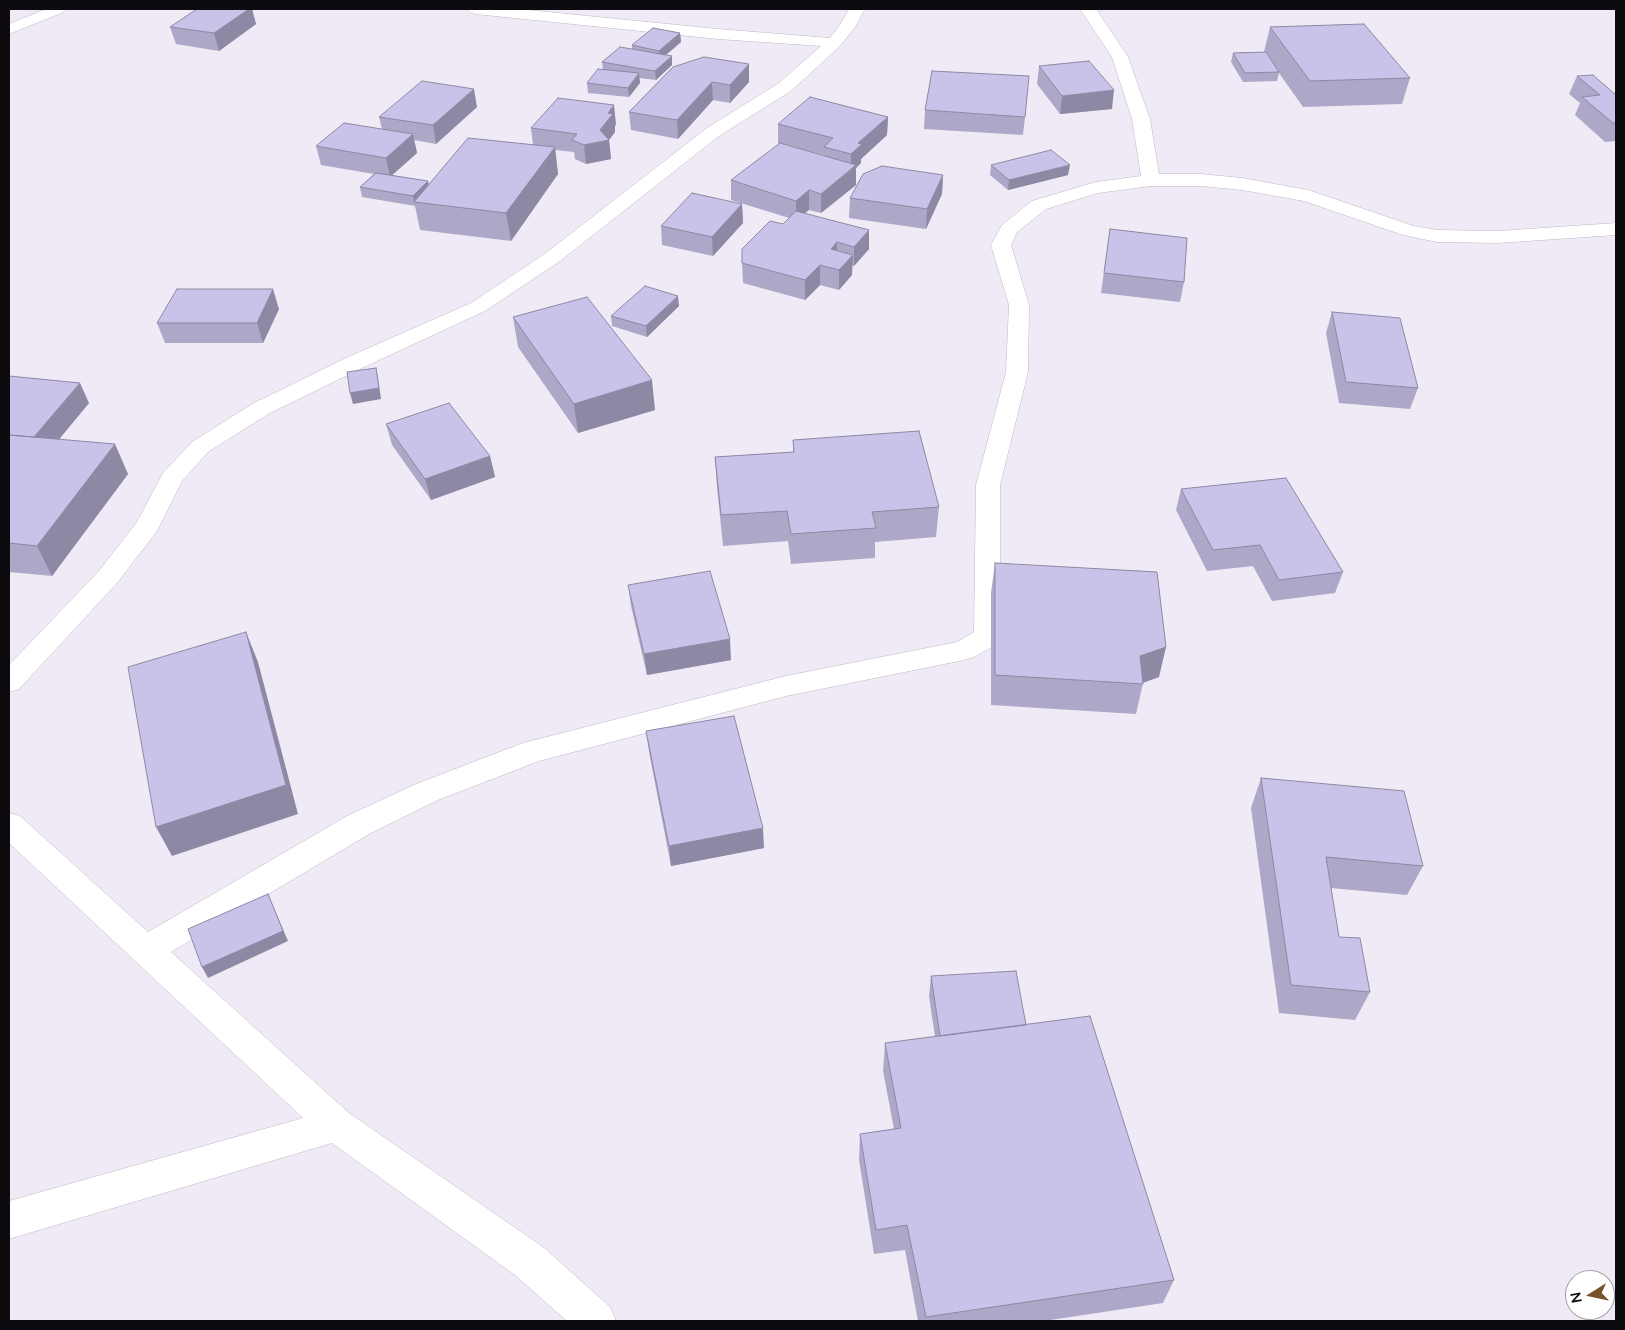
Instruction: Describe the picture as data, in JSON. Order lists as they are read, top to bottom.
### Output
{
  "north": "left"
}
